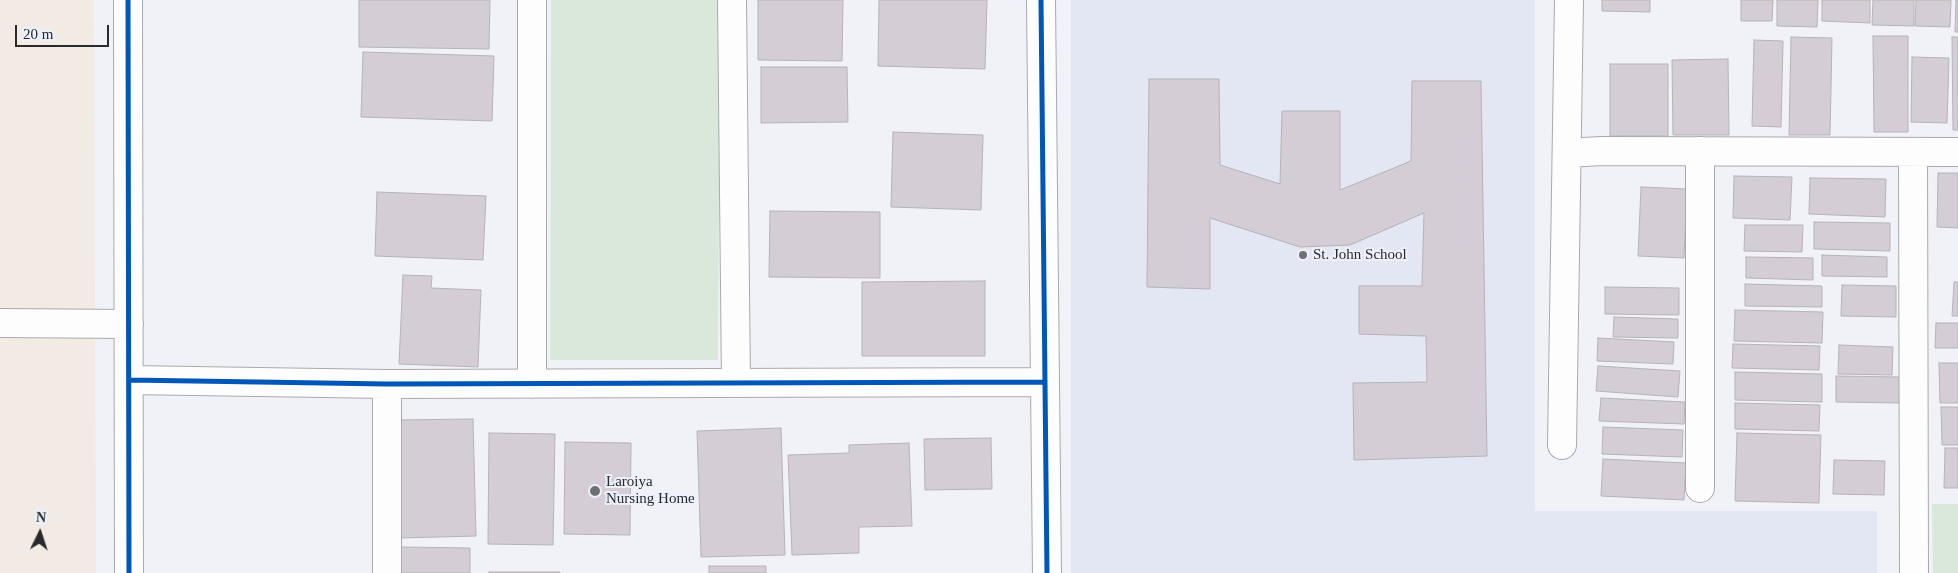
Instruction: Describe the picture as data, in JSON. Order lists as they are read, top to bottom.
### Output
{
  "places": ["St. John School", "Laroiya Nursing Home"],
  "scale_bar": "20 m",
  "north": "top"
}
